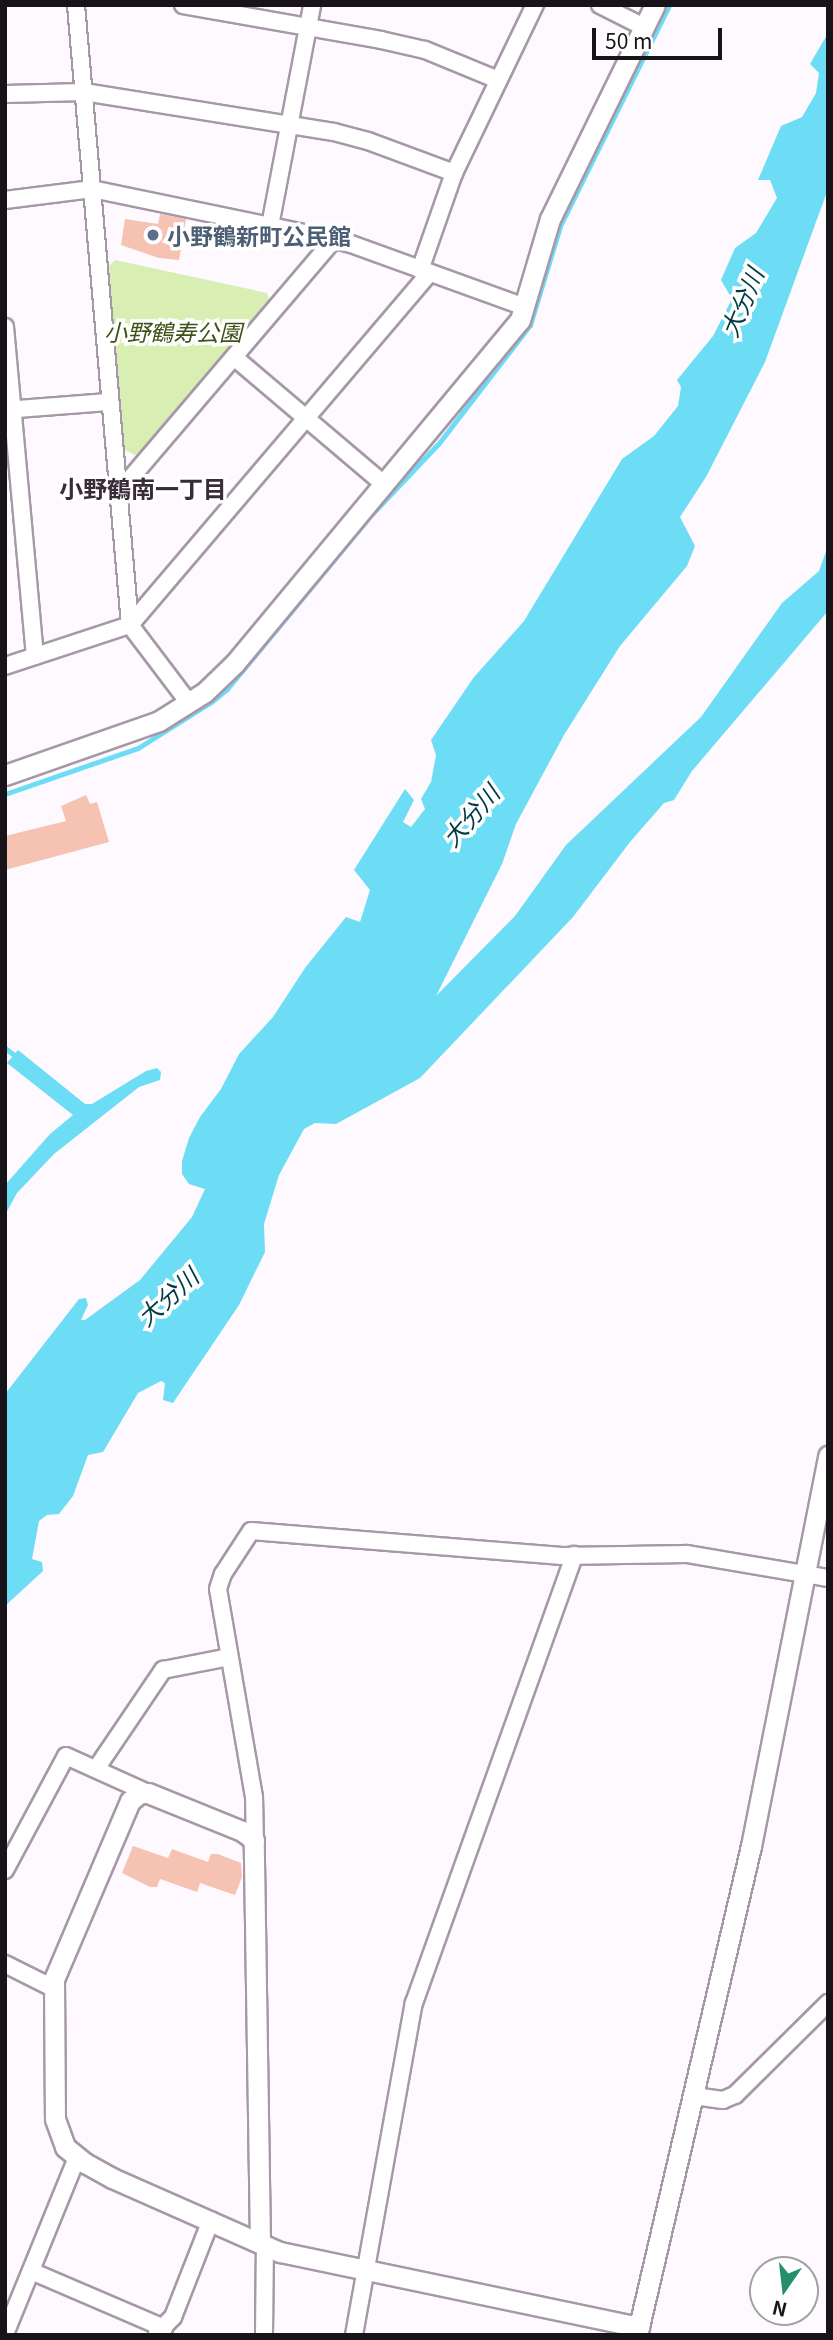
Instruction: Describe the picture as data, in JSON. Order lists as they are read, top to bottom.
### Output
{
  "districts": ["小野鶴南一丁目"],
  "water": ["大分川"],
  "parks": ["小野鶴寿公園"],
  "places": ["小野鶴新町公民館"],
  "scale_bar": "50 m",
  "north": "bottom"
}
